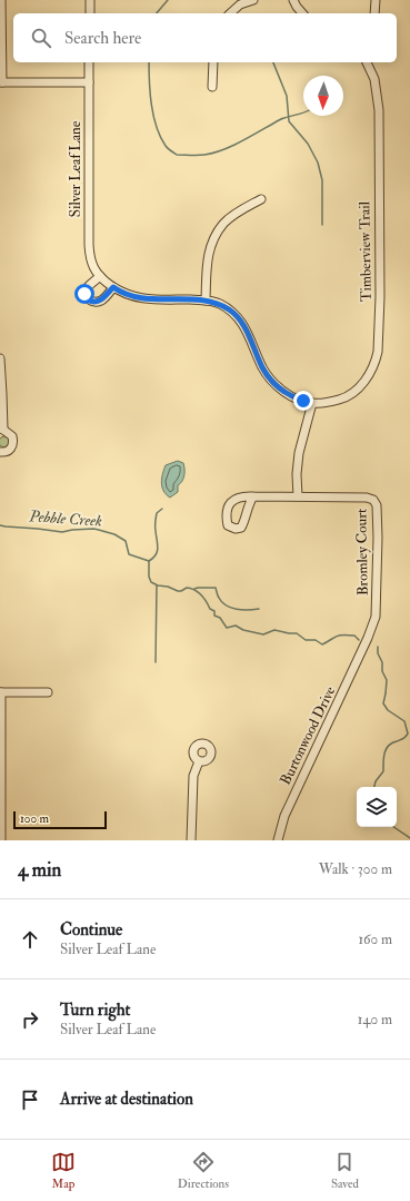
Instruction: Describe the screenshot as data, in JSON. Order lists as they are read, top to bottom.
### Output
{
  "streets": {
    "street": [
      "Silver Leaf Lane",
      "Timberview Trail",
      "Bromley Court",
      "Burtonwood Drive"
    ]
  },
  "crossings": [
    ["Silver Leaf Lane", "Timberview Trail"],
    ["Bromley Court", "Burtonwood Drive"]
  ],
  "water": ["Pebble Creek"],
  "scale_bar": "100 m",
  "north": "bottom",
  "page": {
    "search": "Search here",
    "scale": "100 m",
    "heading": ["4 min", "Walk · 300 m"],
    "list": [
      ["Continue", "Silver Leaf Lane", "160 m"],
      ["Turn right", "Silver Leaf Lane", "140 m"],
      "Arrive at destination"
    ],
    "nav": ["Map", "Directions", "Saved"]
  }
}
